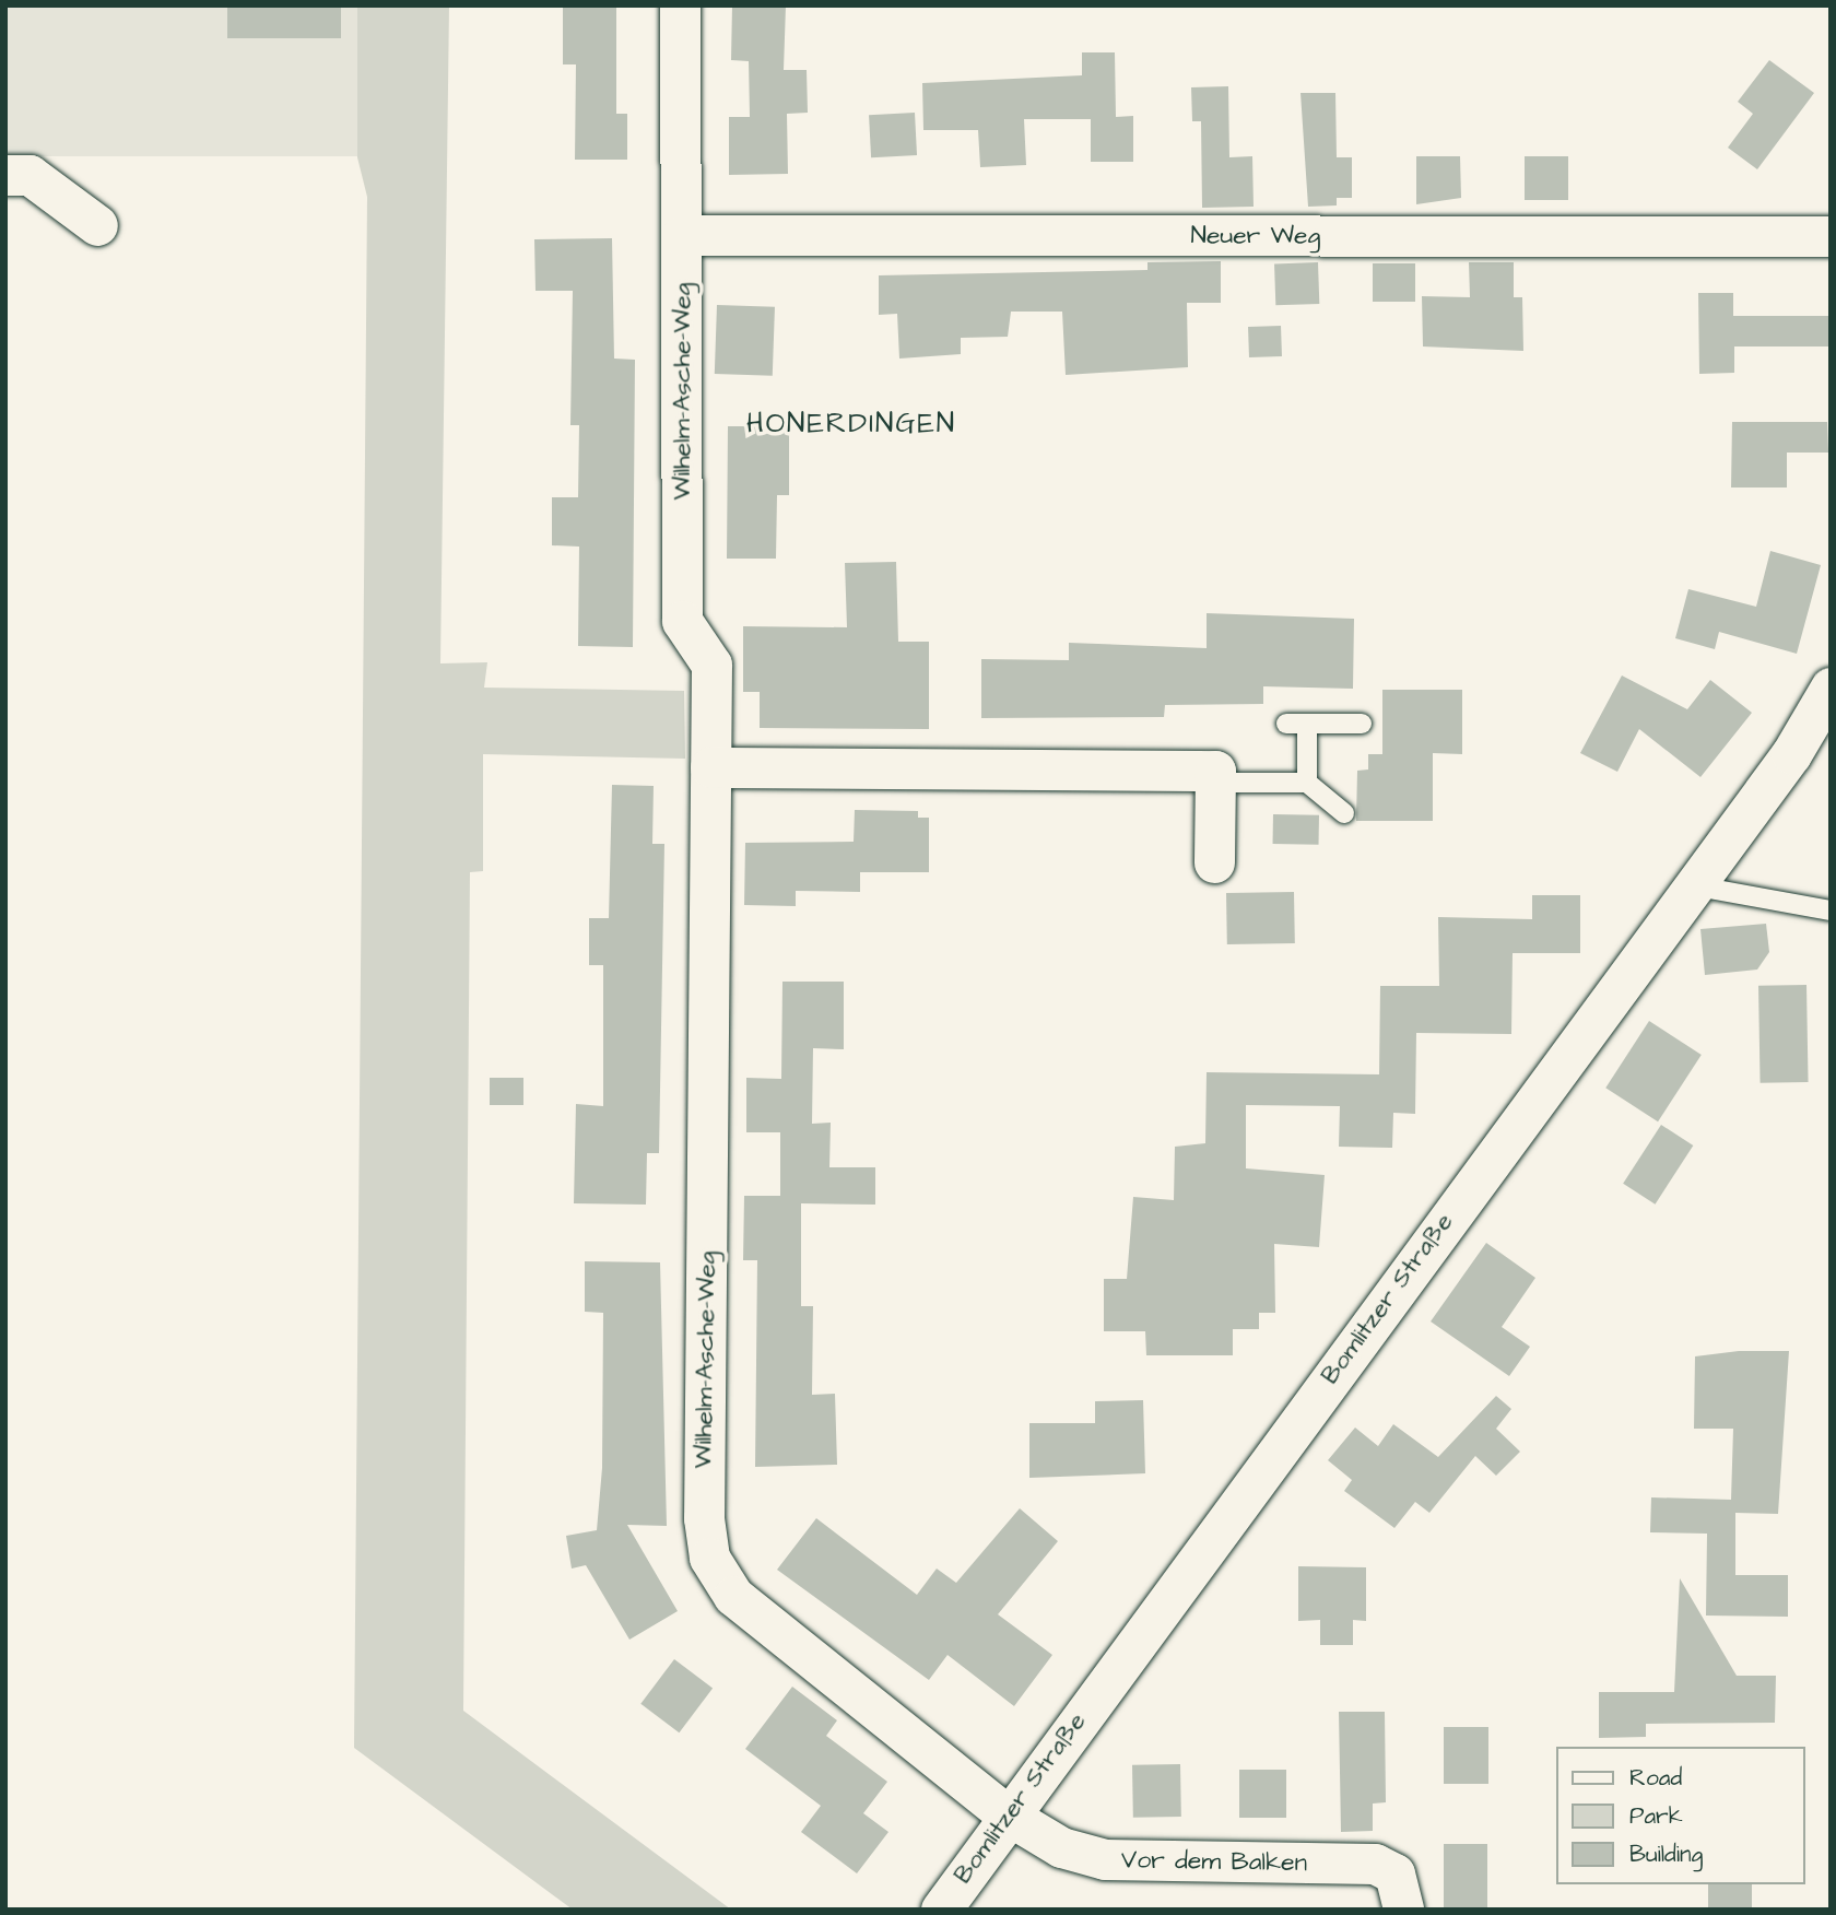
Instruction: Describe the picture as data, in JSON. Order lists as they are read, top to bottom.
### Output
{
  "streets": {
    "street": [
      "Neuer Weg",
      "Wilhelm-Asche-Weg",
      "Bomlitzer Straße",
      "Vor dem Balken"
    ]
  },
  "crossings": [
    ["Neuer Weg", "Wilhelm-Asche-Weg"],
    ["Wilhelm-Asche-Weg", "Bomlitzer Straße"],
    ["Wilhelm-Asche-Weg", "Vor dem Balken"],
    ["Bomlitzer Straße", "Vor dem Balken"]
  ],
  "districts": ["HONERDINGEN"],
  "legend": ["Road", "Park", "Building"]
}
